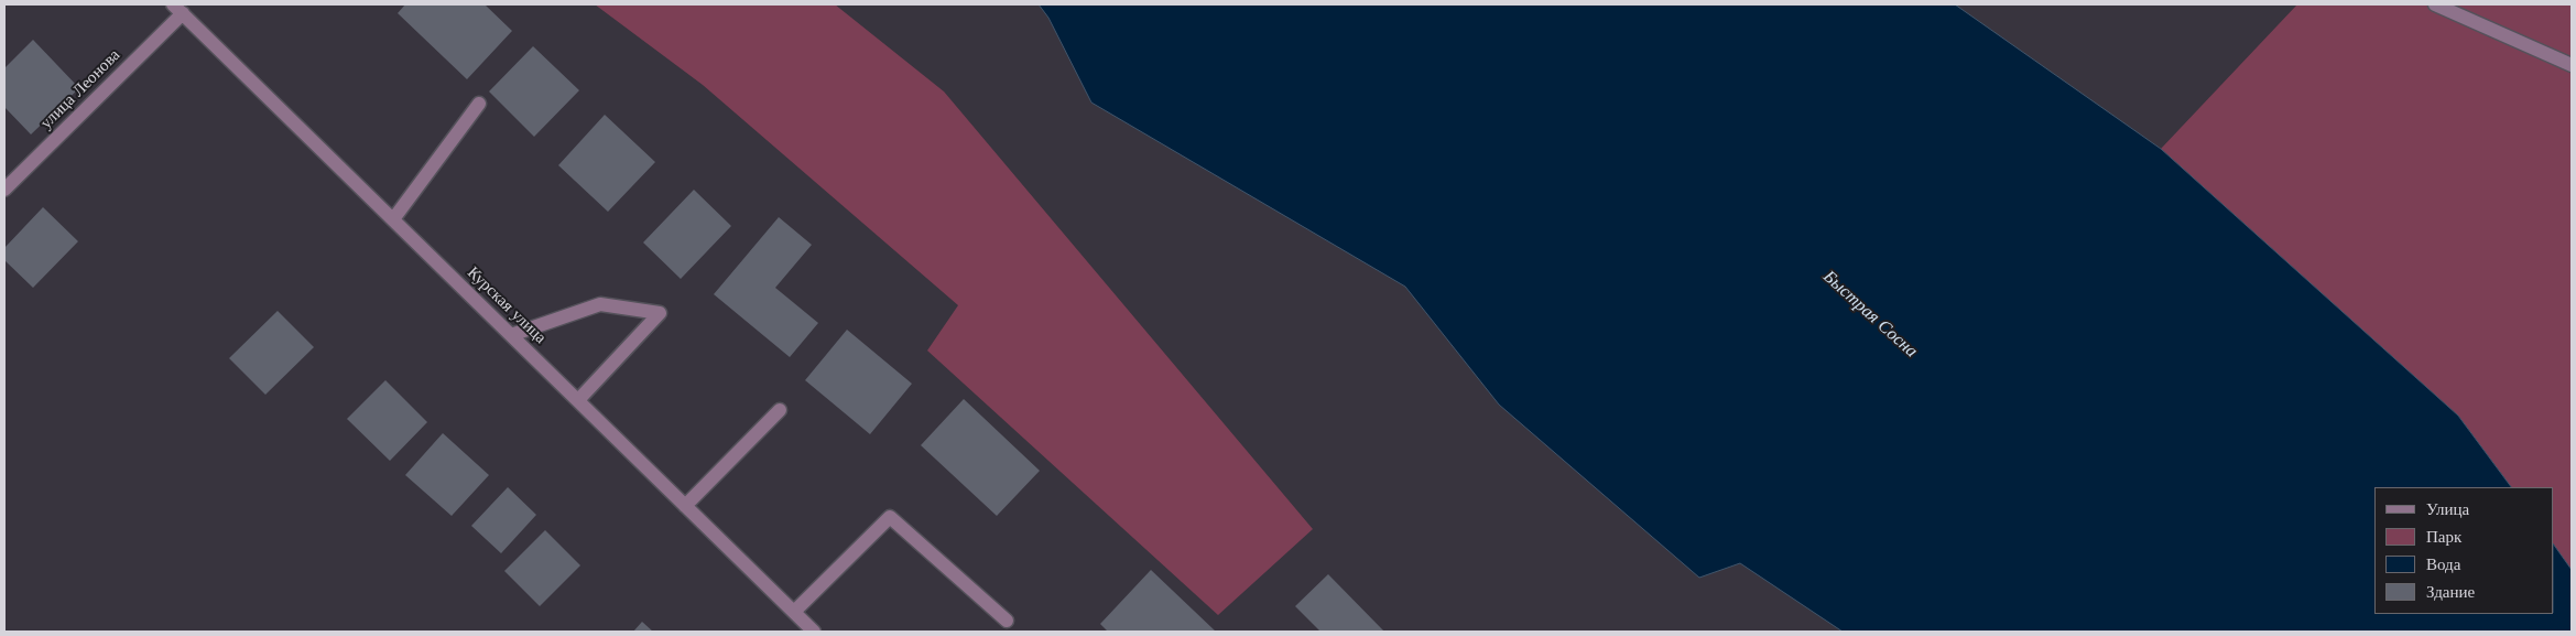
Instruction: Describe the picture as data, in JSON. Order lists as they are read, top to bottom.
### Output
{
  "streets": {
    "street": ["улица Леонова", "Курская улица"]
  },
  "crossings": [
    ["улица Леонова", "Курская улица"]
  ],
  "water": ["Быстрая Сосна"],
  "legend": [
    "Улица",
    "Парк",
    "Вода",
    "Здание"
  ]
}
